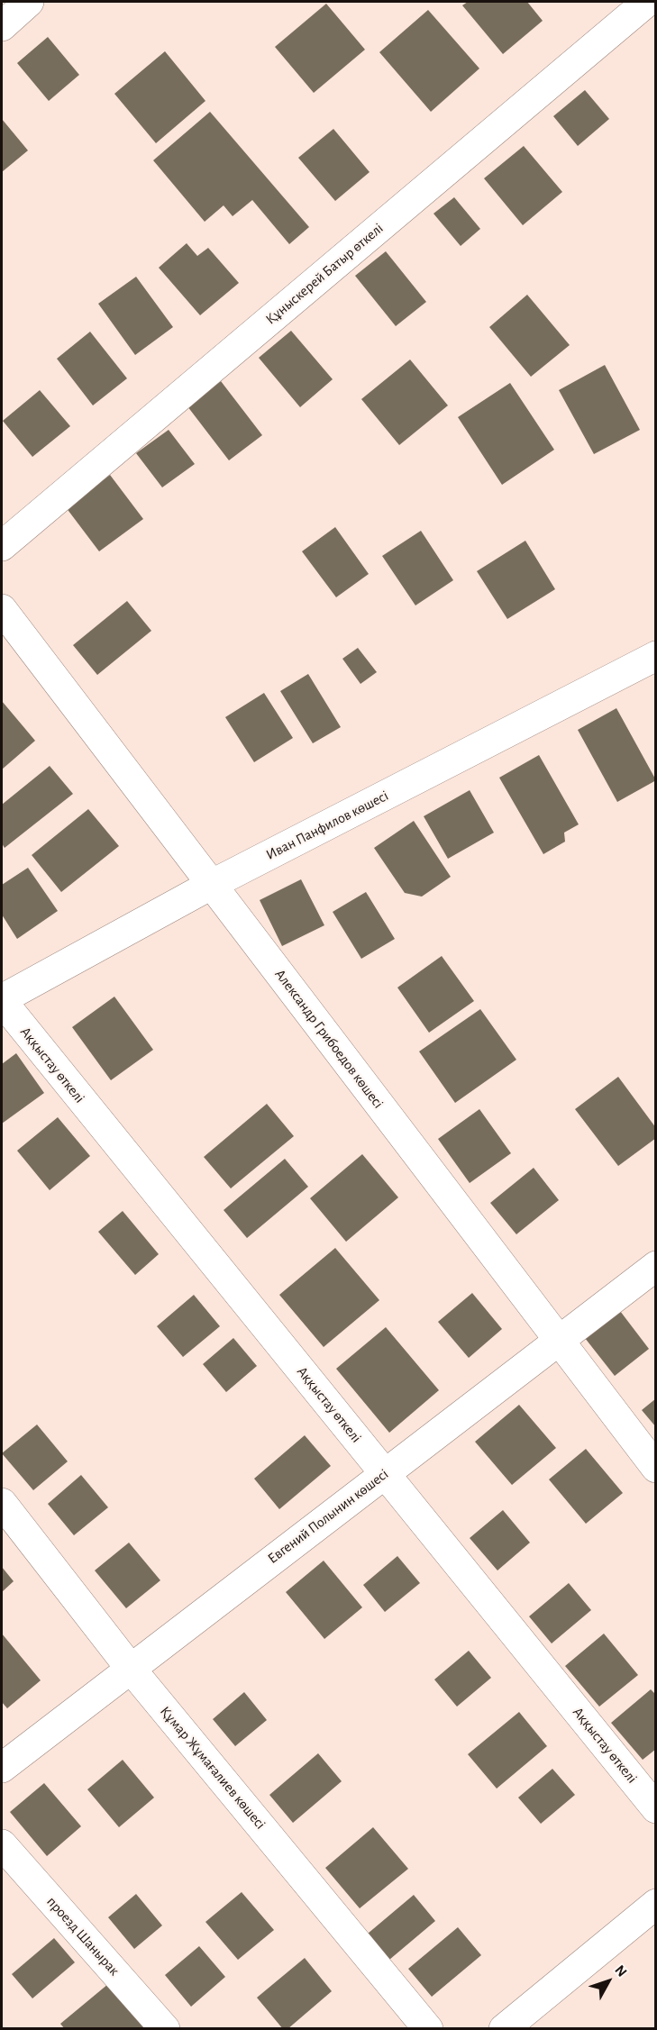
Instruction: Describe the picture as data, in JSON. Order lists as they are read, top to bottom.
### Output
{
  "streets": {
    "street": [
      "Құныскерей Батыр өткелі",
      "Иван Панфилов көшесі",
      "Александр Грибоедов көшесі",
      "Аққыстау өткелі",
      "Евгений Полынин көшесі",
      "Құмар Жұмағалиев көшесі",
      "проезд Шанырак"
    ]
  },
  "crossings": [
    ["Иван Панфилов көшесі", "Александр Грибоедов көшесі"],
    ["Иван Панфилов көшесі", "Аққыстау өткелі"],
    ["Александр Грибоедов көшесі", "Евгений Полынин көшесі"],
    ["Аққыстау өткелі", "Евгений Полынин көшесі"],
    ["Евгений Полынин көшесі", "Құмар Жұмағалиев көшесі"]
  ],
  "north": "top right"
}
